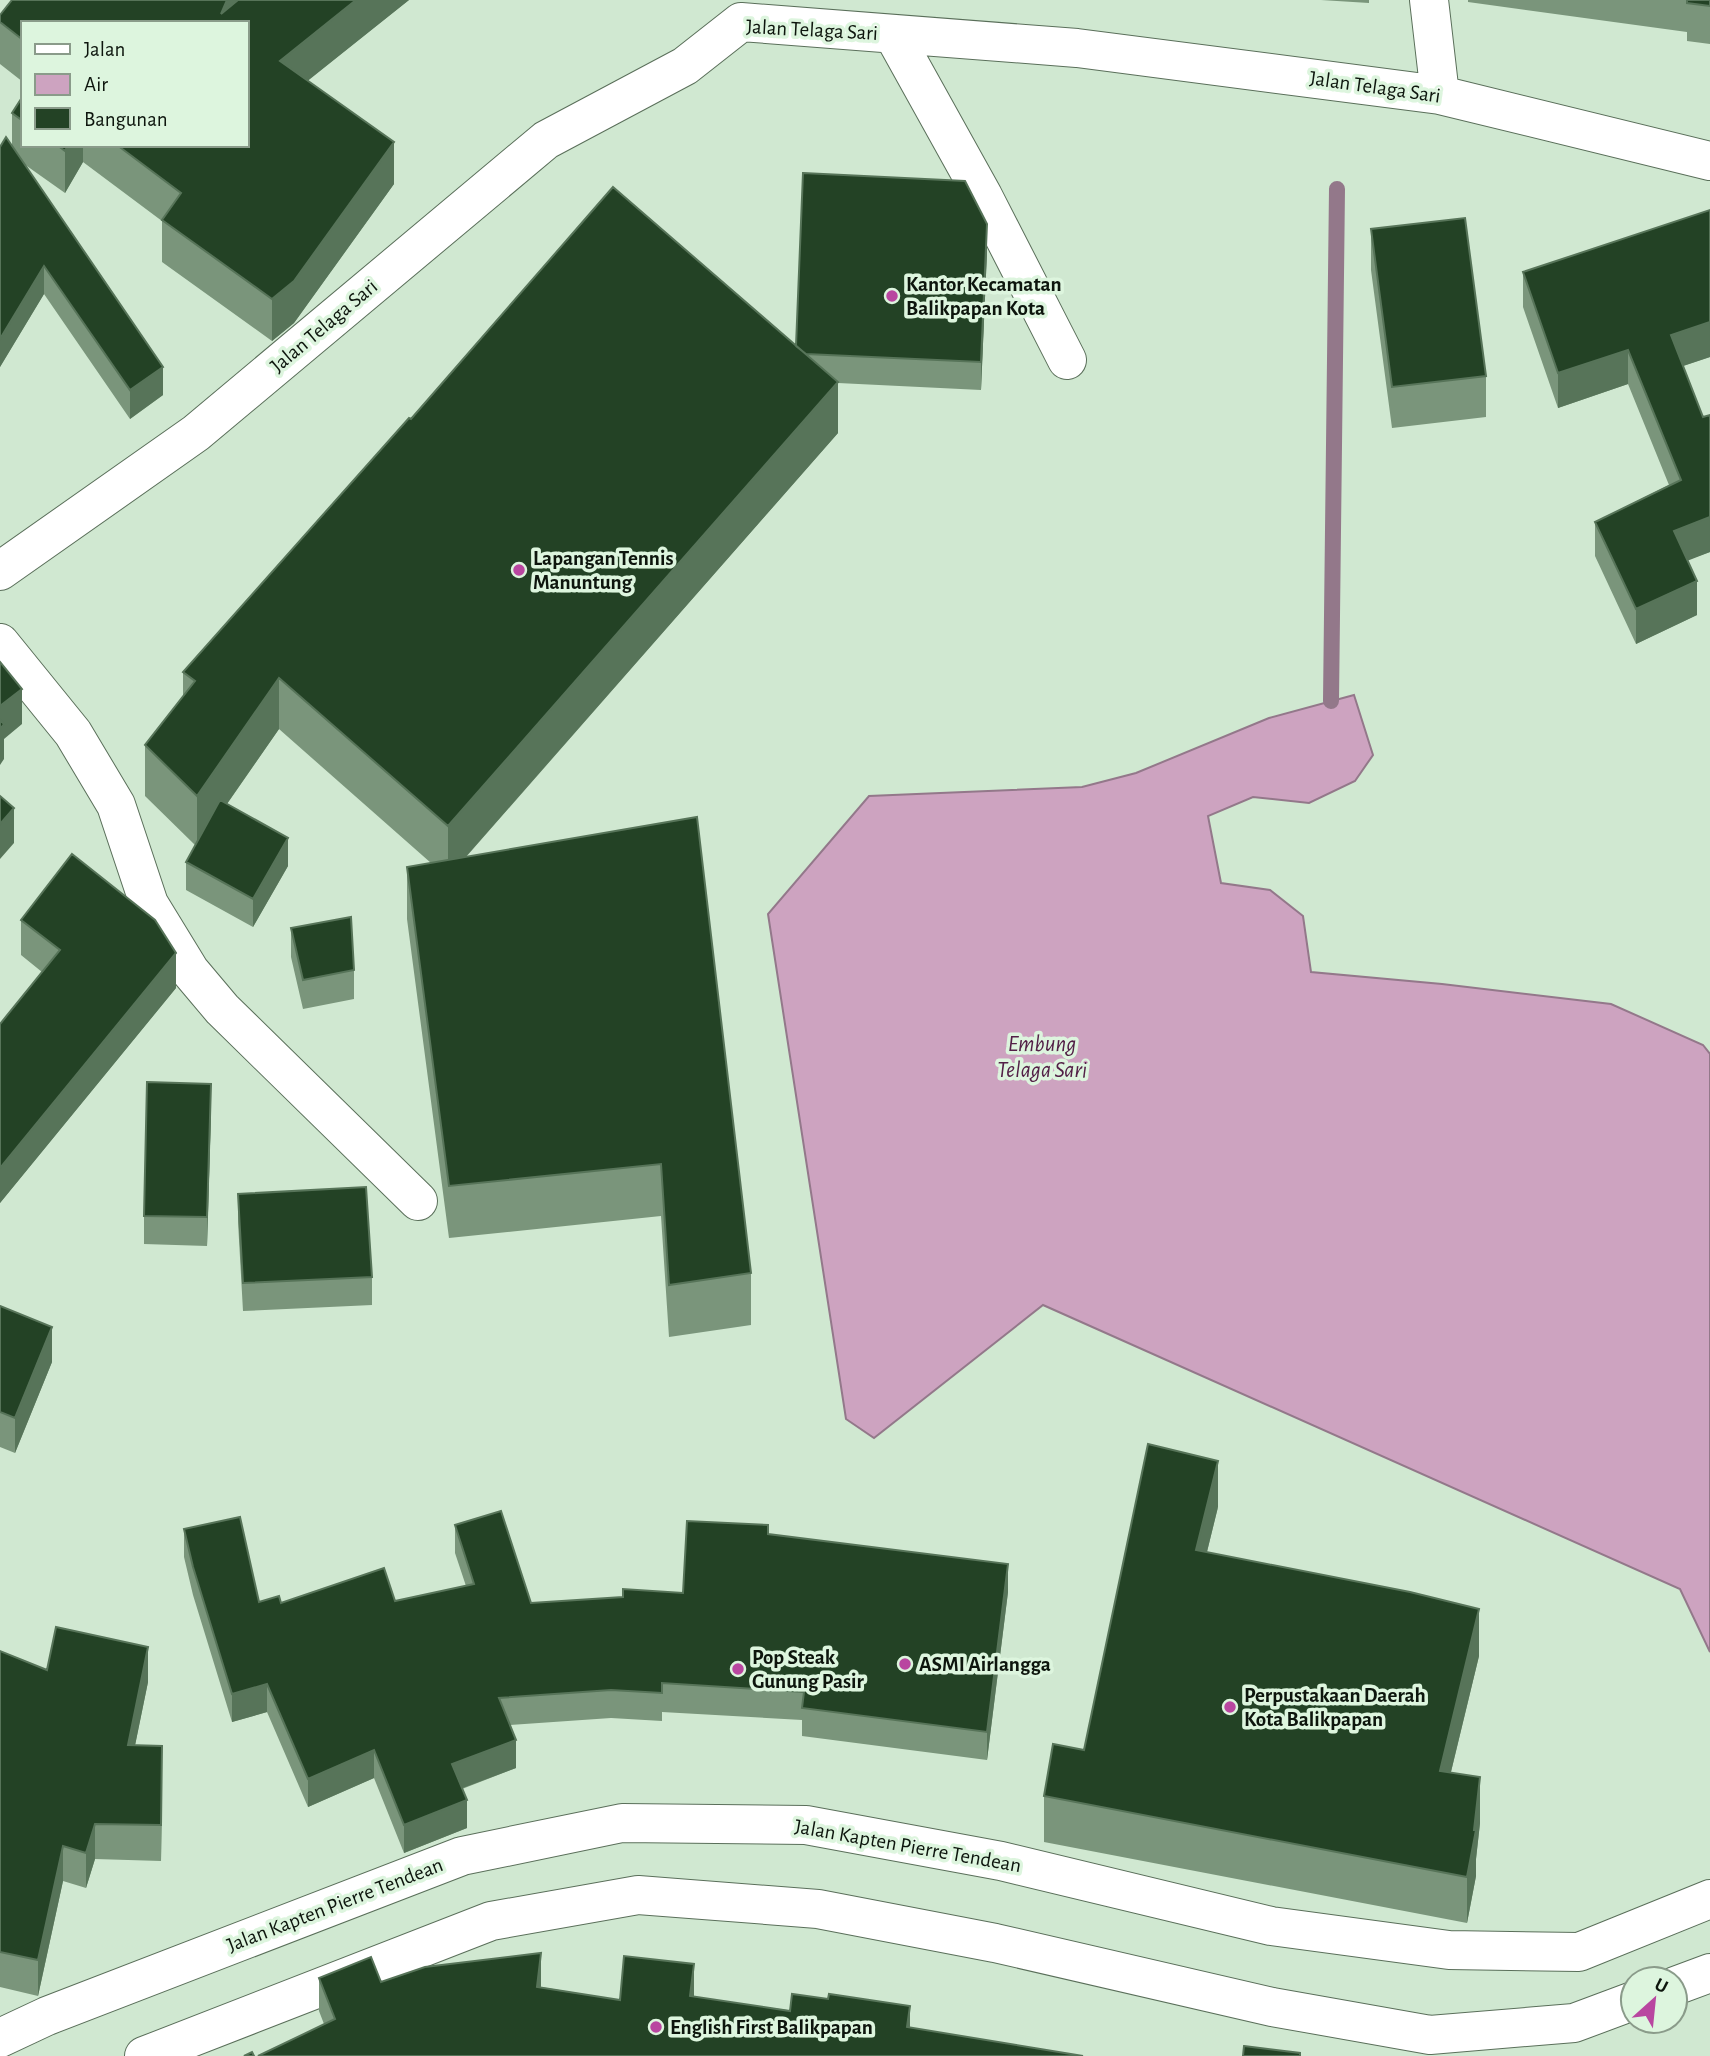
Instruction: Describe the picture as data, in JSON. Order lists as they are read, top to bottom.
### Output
{
  "streets": {
    "street": ["Jalan Telaga Sari", "Jalan Kapten Pierre Tendean"]
  },
  "water": ["Embung Telaga Sari"],
  "places": [
    "Kantor Kecamatan Balikpapan Kota",
    "Lapangan Tennis Manuntung",
    "ASMI Airlangga",
    "Pop Steak Gunung Pasir",
    "Perpustakaan Daerah Kota Balikpapan",
    "English First Balikpapan"
  ],
  "legend": ["Jalan", "Air", "Bangunan"],
  "north": "top right"
}
